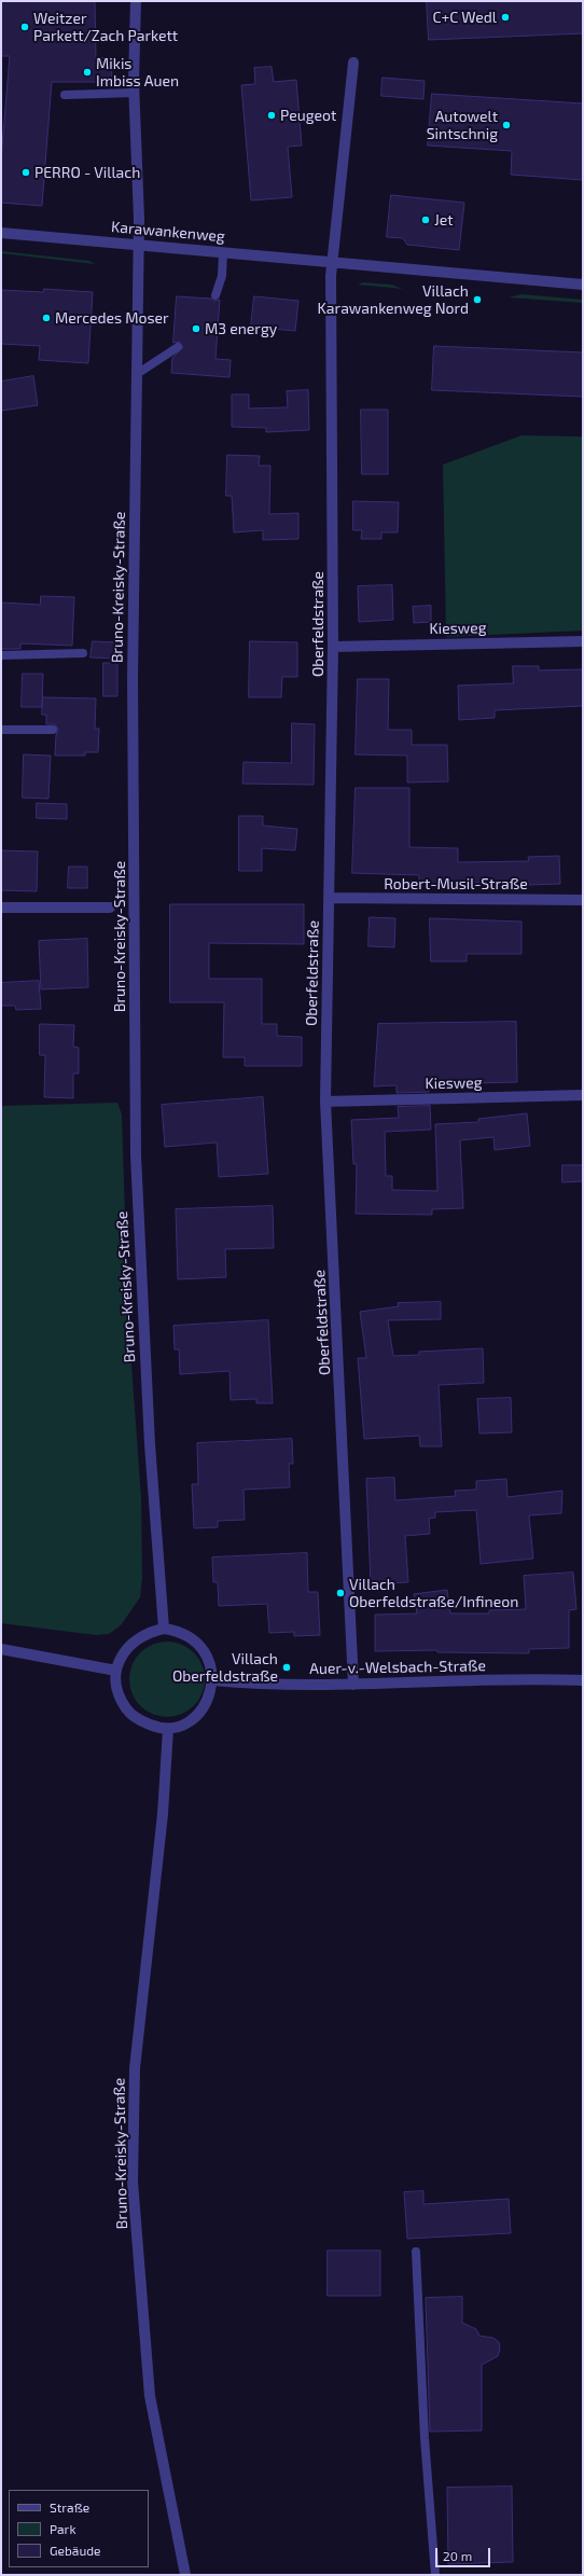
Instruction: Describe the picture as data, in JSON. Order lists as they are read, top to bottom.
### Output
{
  "streets": {
    "street": [
      "Karawankenweg",
      "Bruno-Kreisky-Straße",
      "Oberfeldstraße",
      "Kiesweg",
      "Robert-Musil-Straße",
      "Auer-v.-Welsbach-Straße"
    ]
  },
  "crossings": [
    ["Karawankenweg", "Bruno-Kreisky-Straße"],
    ["Karawankenweg", "Oberfeldstraße"],
    ["Bruno-Kreisky-Straße", "Auer-v.-Welsbach-Straße"],
    ["Oberfeldstraße", "Kiesweg"],
    ["Oberfeldstraße", "Robert-Musil-Straße"],
    ["Oberfeldstraße", "Auer-v.-Welsbach-Straße"]
  ],
  "places": [
    "C+C Wedl",
    "Weitzer Parkett/Zach Parkett",
    "Mikis Imbiss Auen",
    "Peugeot",
    "Autowelt Sintschnig",
    "PERRO - Villach",
    "Jet",
    "Villach Karawankenweg Nord",
    "Mercedes Moser",
    "M3 energy",
    "Villach Oberfeldstraße/Infineon",
    "Villach Oberfeldstraße"
  ],
  "legend": ["Straße", "Park", "Gebäude"],
  "scale_bar": "20 m"
}
